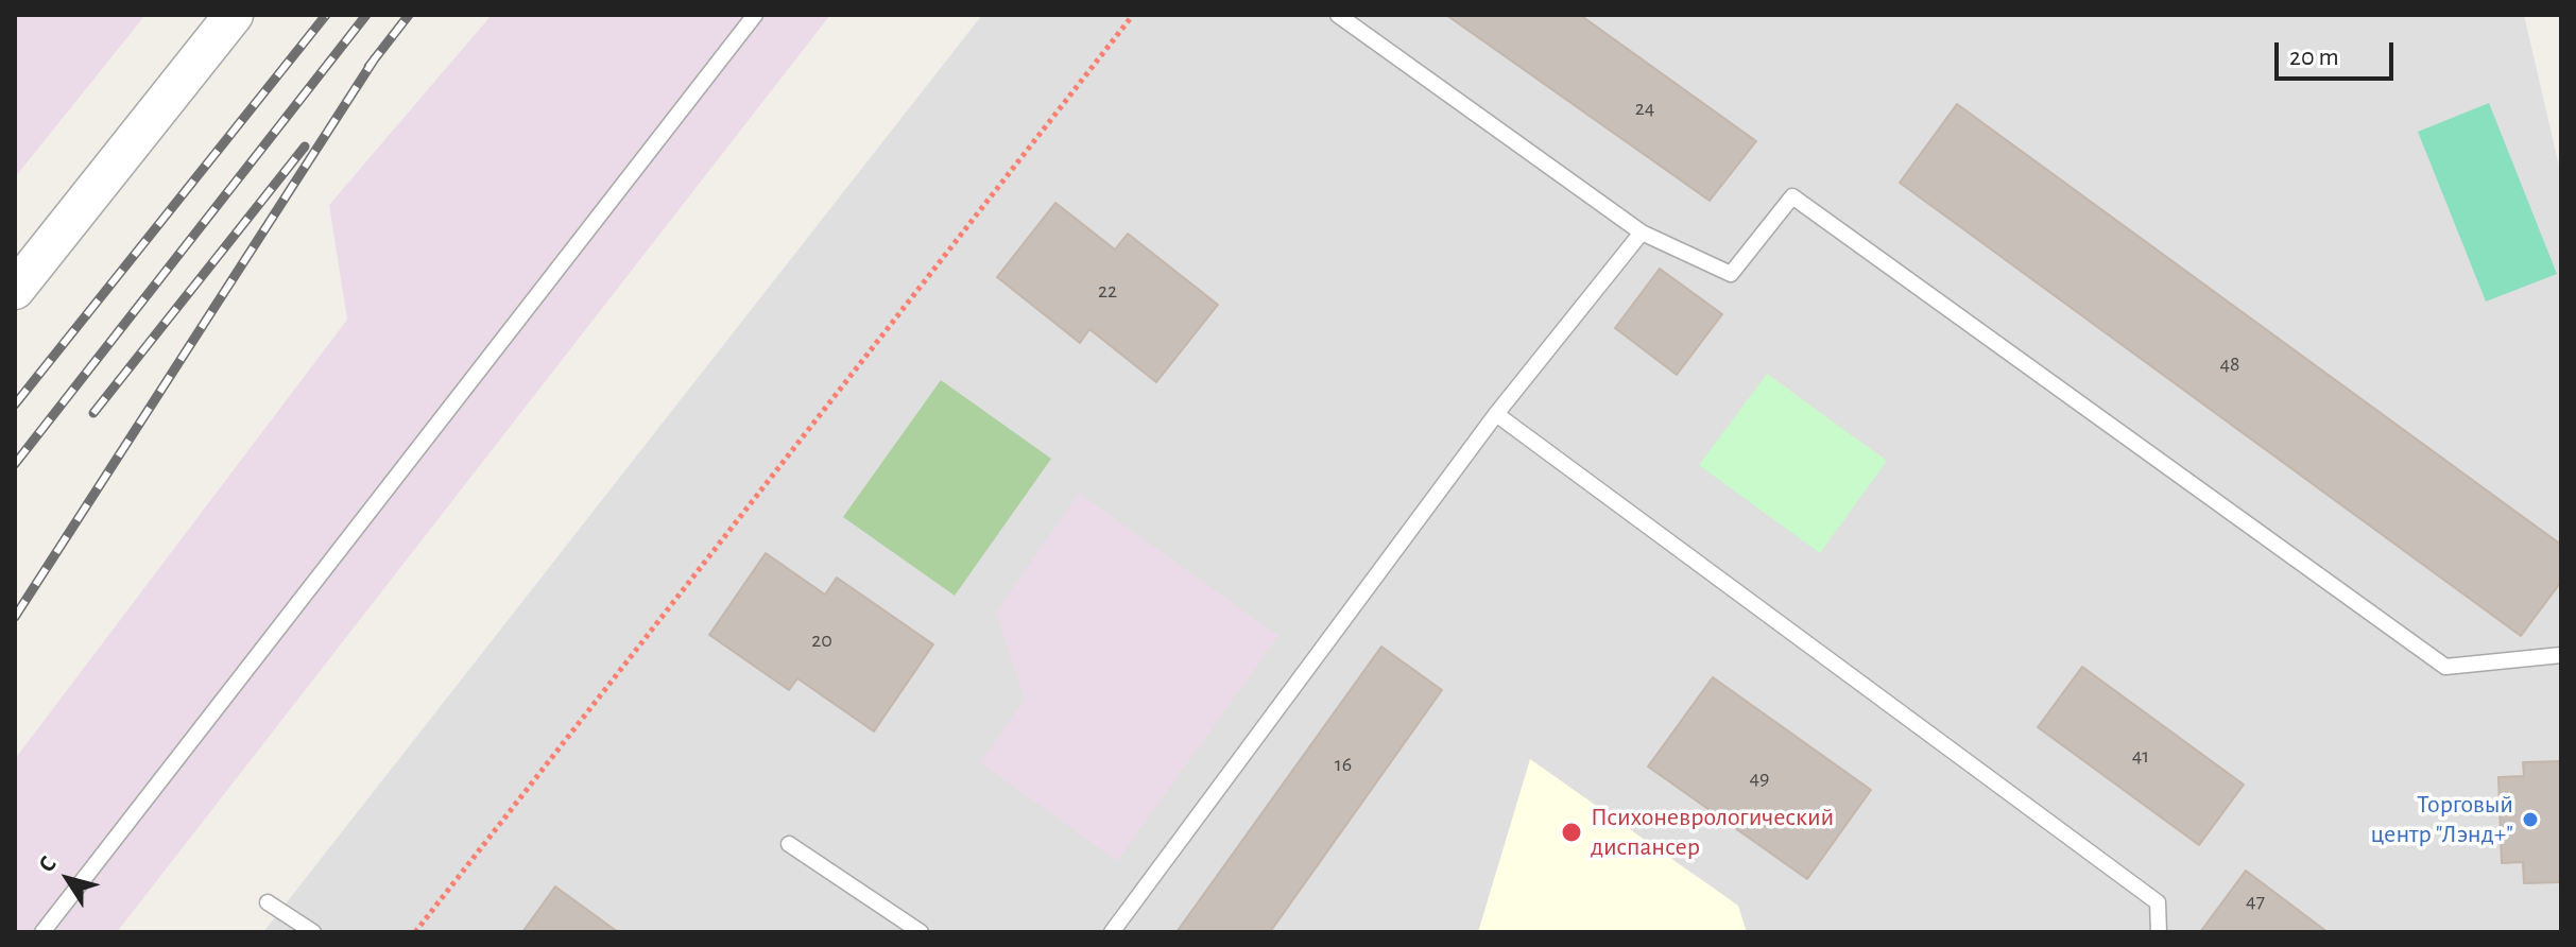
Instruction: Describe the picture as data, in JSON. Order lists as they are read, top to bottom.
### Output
{
  "places": ["Торговый центр \"Лэнд+\"", "Психоневрологический диспансер"],
  "house_numbers": [
    "24",
    "22",
    "48",
    "20",
    "41",
    "16",
    "49",
    "47"
  ],
  "scale_bar": "20 m",
  "north": "top left"
}
